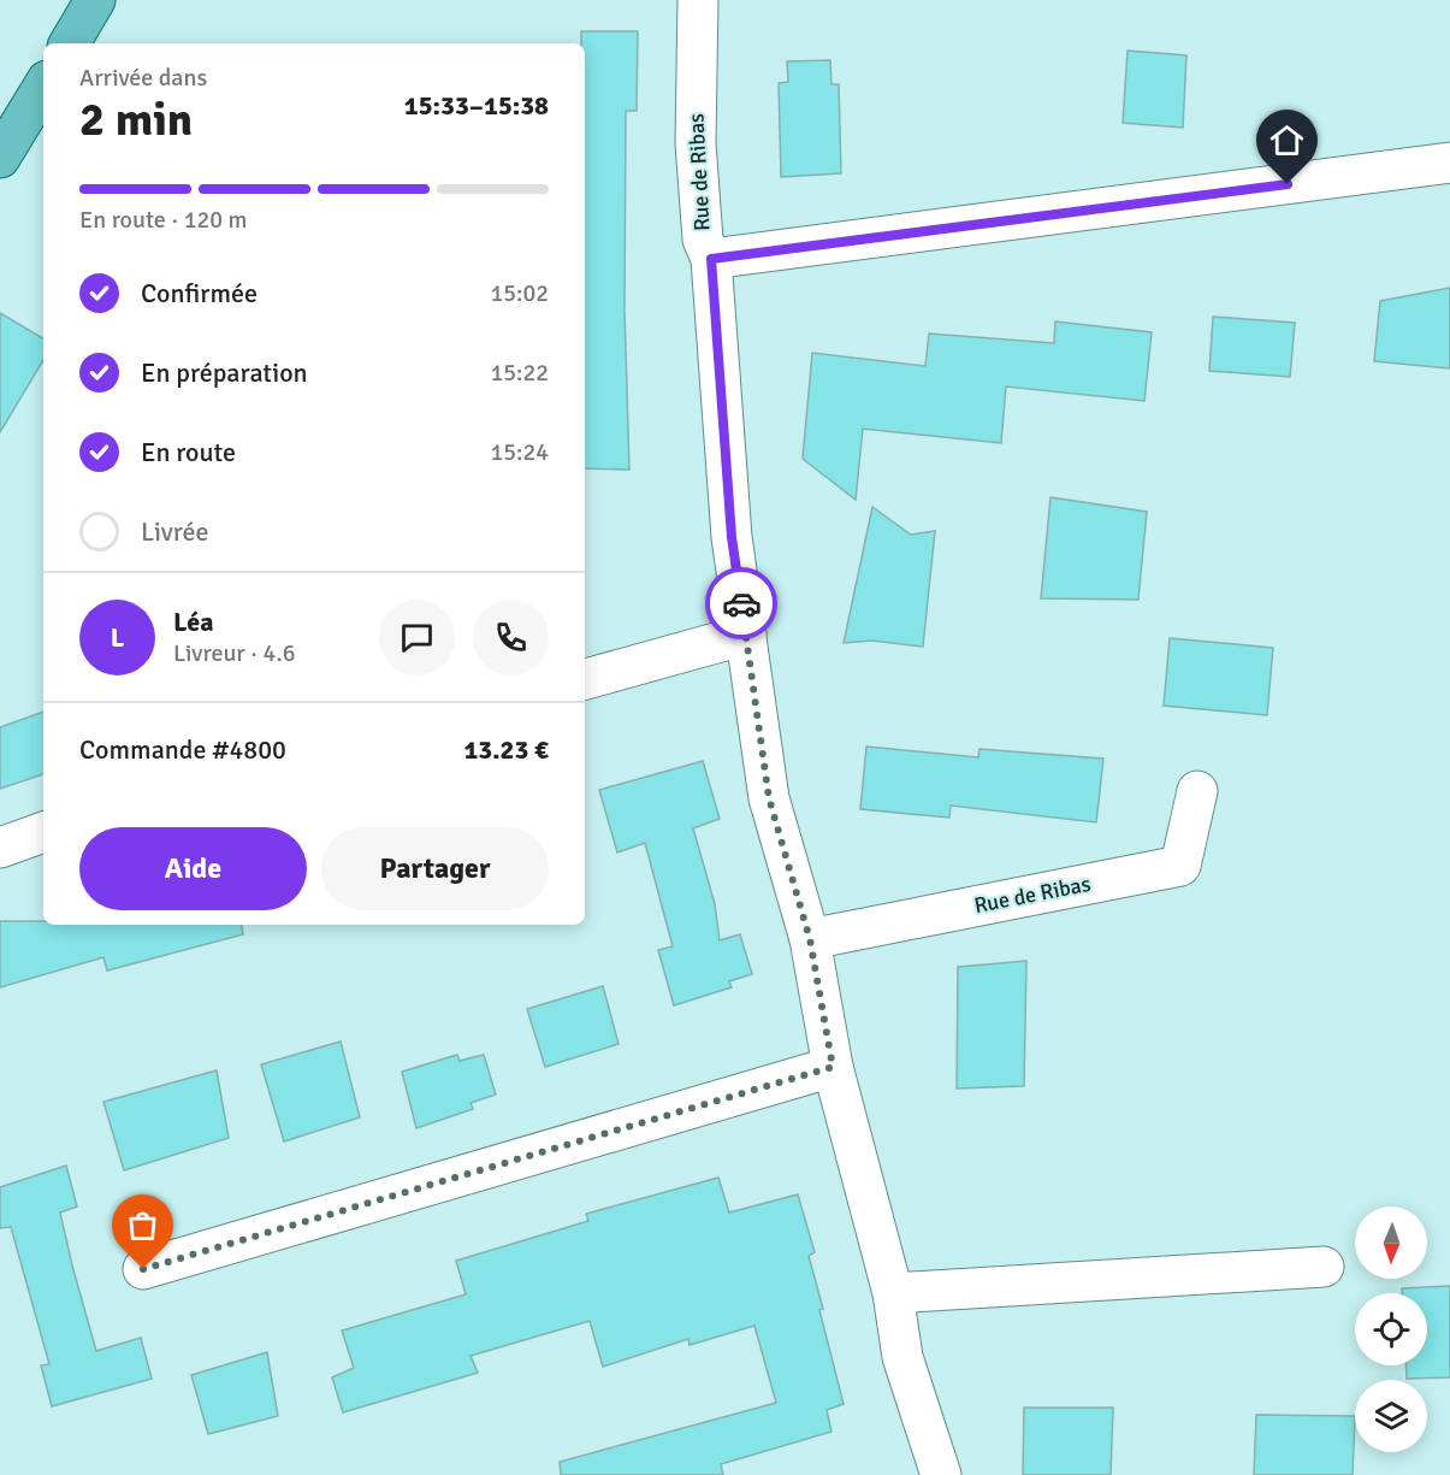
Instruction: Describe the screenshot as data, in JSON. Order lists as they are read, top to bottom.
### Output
{
  "streets": {
    "street": ["Rue de Ribas"]
  },
  "north": "bottom",
  "page": {
    "heading": ["2 min", "Arrivée dans", "15:33–15:38"],
    "panel": [
      "Léa",
      "Livreur · 4.6",
      "Commande #4800",
      "13.23 €"
    ],
    "bar": "En route · 120 m",
    "list": [
      ["Confirmée", "15:02"],
      ["En préparation", "15:22"],
      ["En route", "15:24"],
      "Livrée"
    ],
    "round": "L",
    "buttons": ["Aide", "Partager"]
  }
}
